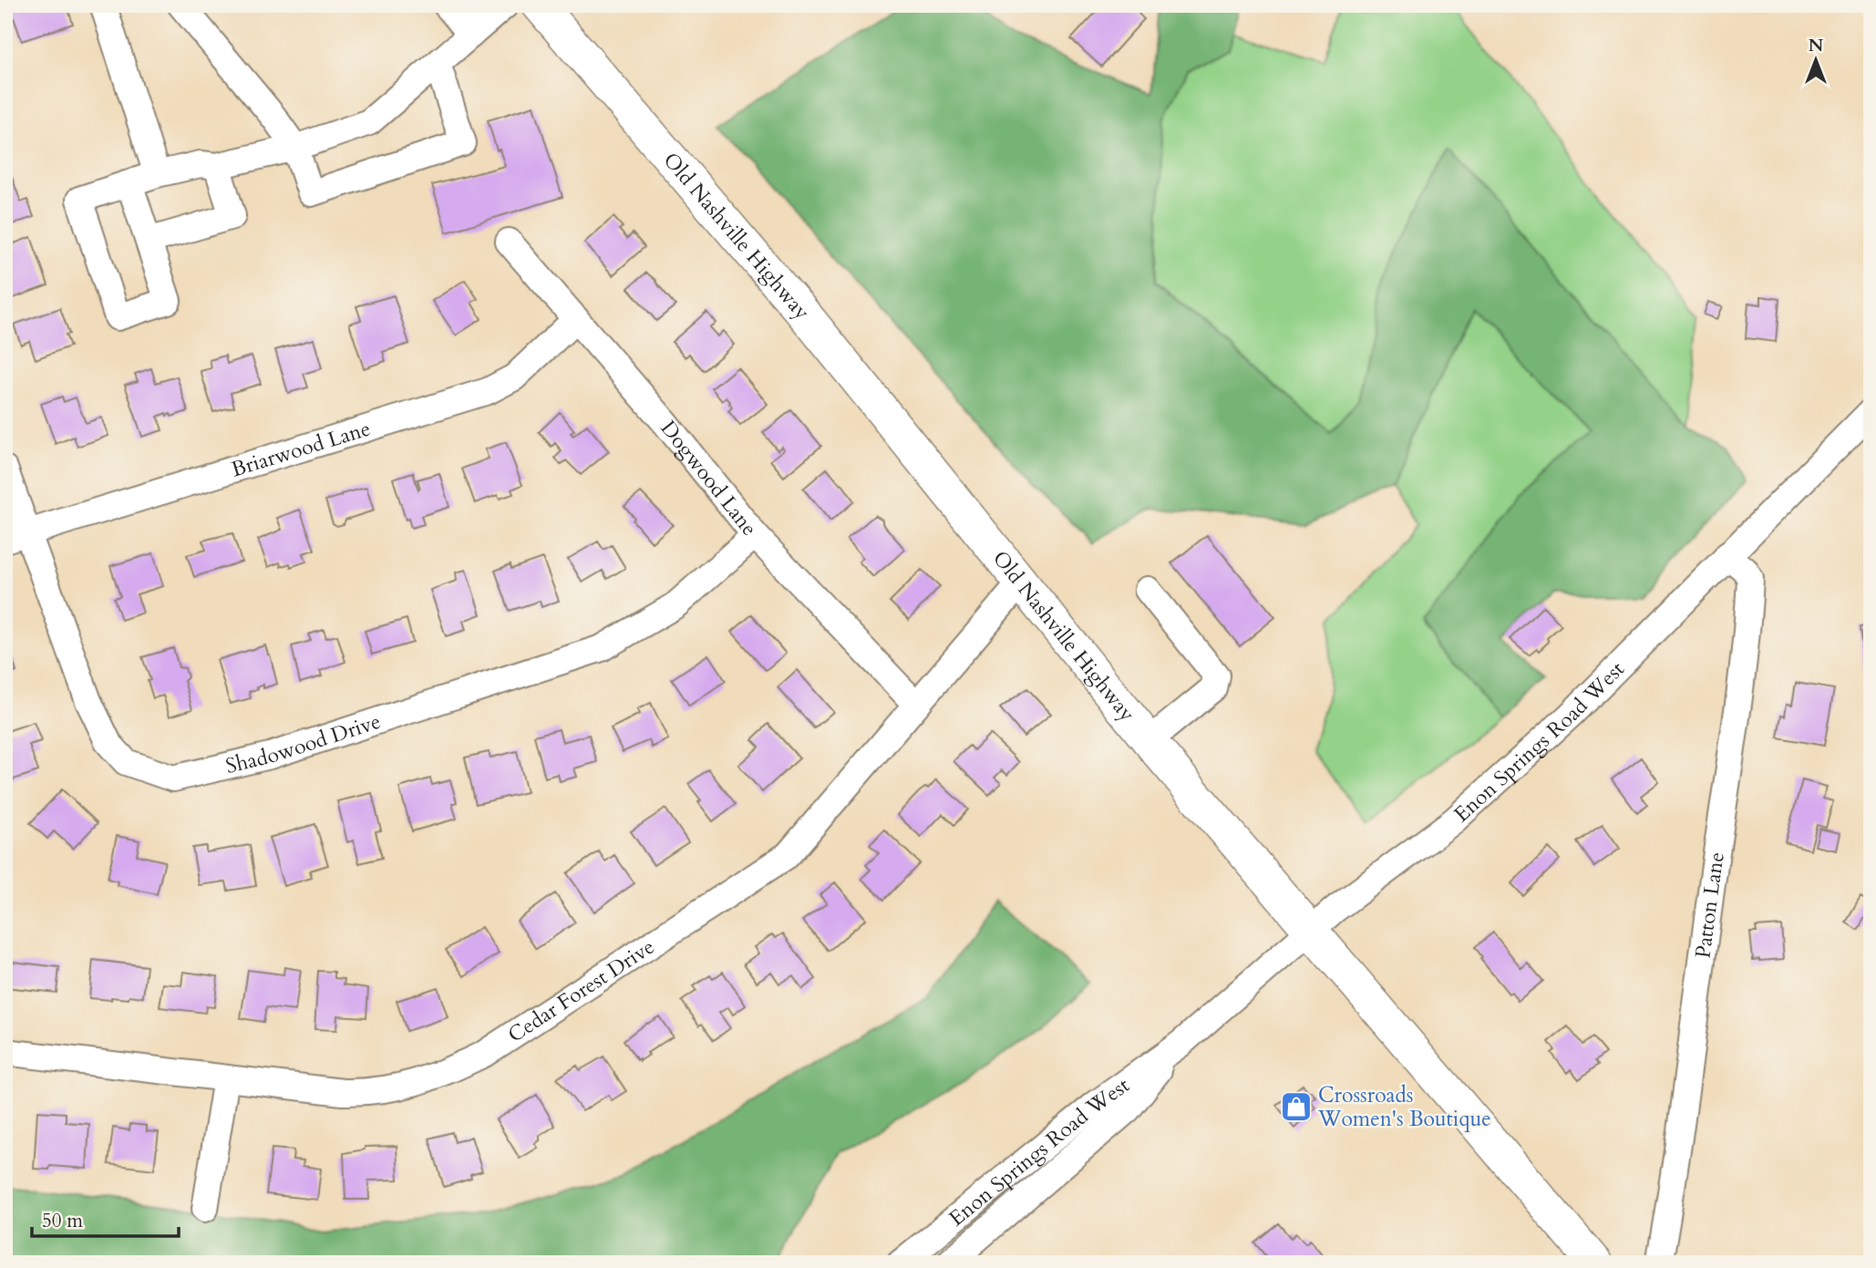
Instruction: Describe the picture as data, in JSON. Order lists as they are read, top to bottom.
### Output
{
  "streets": {
    "main road": ["Old Nashville Highway"],
    "street": [
      "Briarwood Lane",
      "Dogwood Lane",
      "Enon Springs Road West",
      "Shadowood Drive",
      "Patton Lane",
      "Cedar Forest Drive"
    ]
  },
  "crossings": [
    ["Old Nashville Highway", "Enon Springs Road West"],
    ["Old Nashville Highway", "Cedar Forest Drive"],
    ["Briarwood Lane", "Dogwood Lane"],
    ["Briarwood Lane", "Shadowood Drive"],
    ["Dogwood Lane", "Shadowood Drive"],
    ["Dogwood Lane", "Cedar Forest Drive"],
    ["Enon Springs Road West", "Patton Lane"]
  ],
  "places": {
    "shop": ["Crossroads Women's Boutique"]
  },
  "scale_bar": "50 m",
  "north": "top"
}
